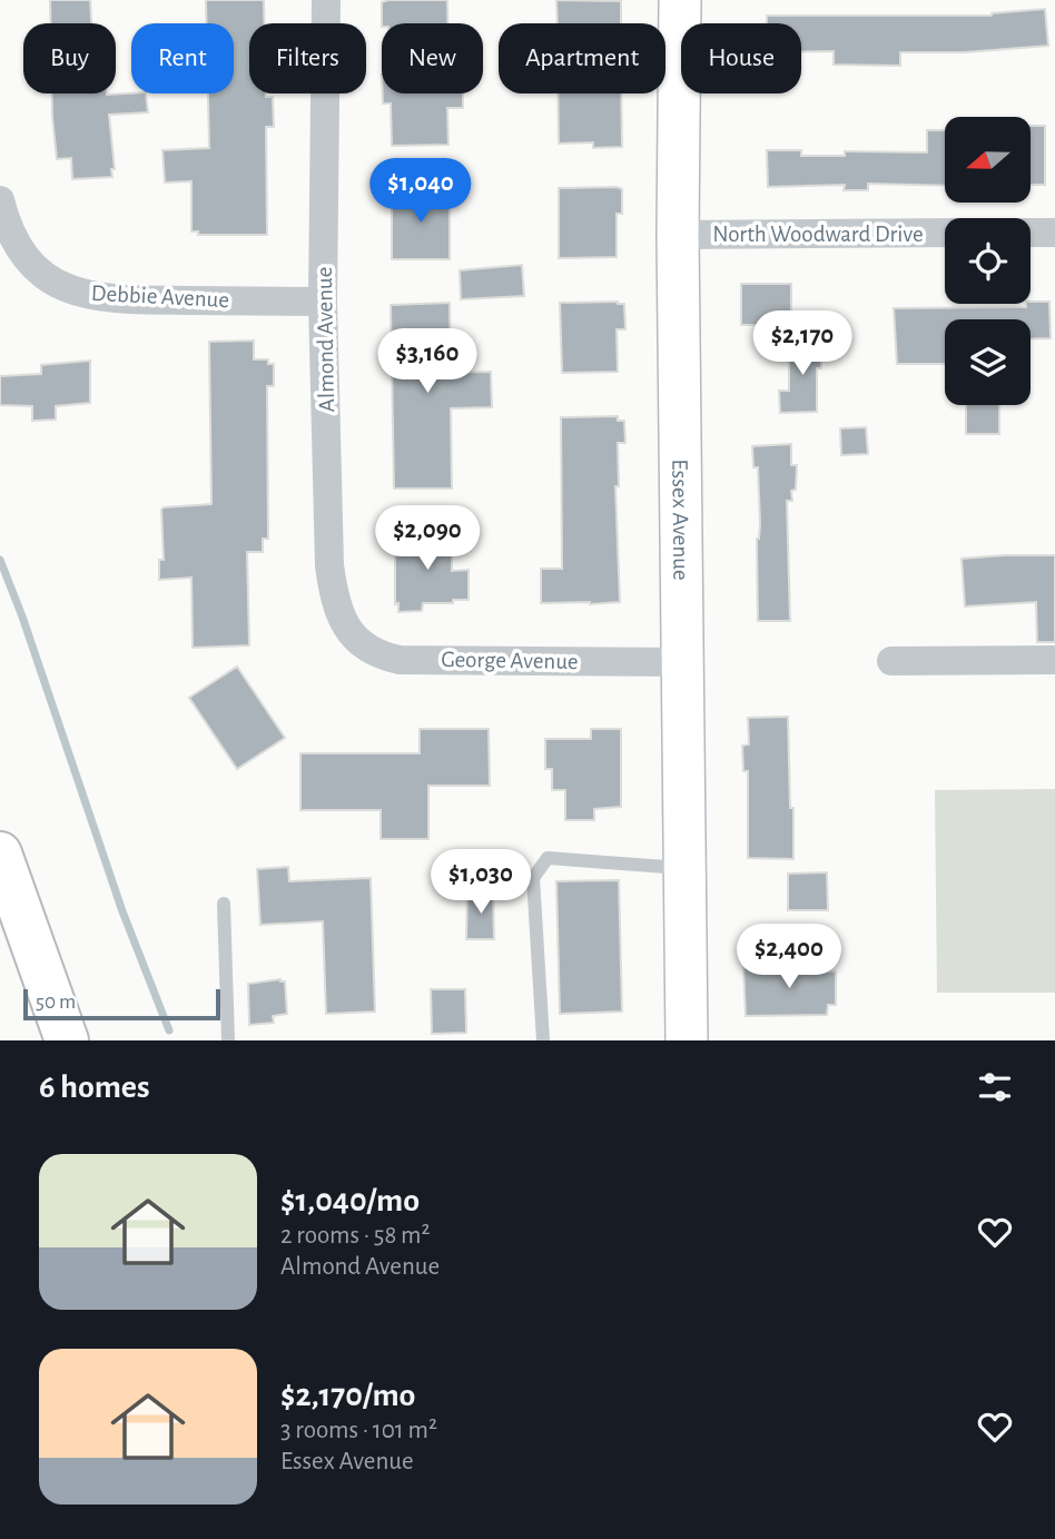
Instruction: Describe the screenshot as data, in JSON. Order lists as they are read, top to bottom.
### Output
{
  "streets": {
    "street": [
      "North Woodward Drive",
      "Debbie Avenue",
      "Almond Avenue",
      "Essex Avenue",
      "George Avenue"
    ]
  },
  "crossings": [
    ["North Woodward Drive", "Essex Avenue"],
    ["Debbie Avenue", "Almond Avenue"],
    ["Almond Avenue", "George Avenue"],
    ["Essex Avenue", "George Avenue"]
  ],
  "scale_bar": "50 m",
  "north": "left",
  "page": {
    "chip": [
      "Buy",
      "Rent",
      "Filters",
      "New",
      "Apartment",
      "House"
    ],
    "price": [
      "$1,040",
      "$2,170",
      "$3,160",
      "$2,090",
      "$1,030",
      "$2,400"
    ],
    "scale": "50 m",
    "heading": "6 homes",
    "list": [
      {
        "name": "$1,040/mo",
        "note": "2 rooms · 58 m² · Almond Avenue"
      },
      {
        "name": "$2,170/mo",
        "note": "3 rooms · 101 m² · Essex Avenue"
      }
    ]
  }
}
